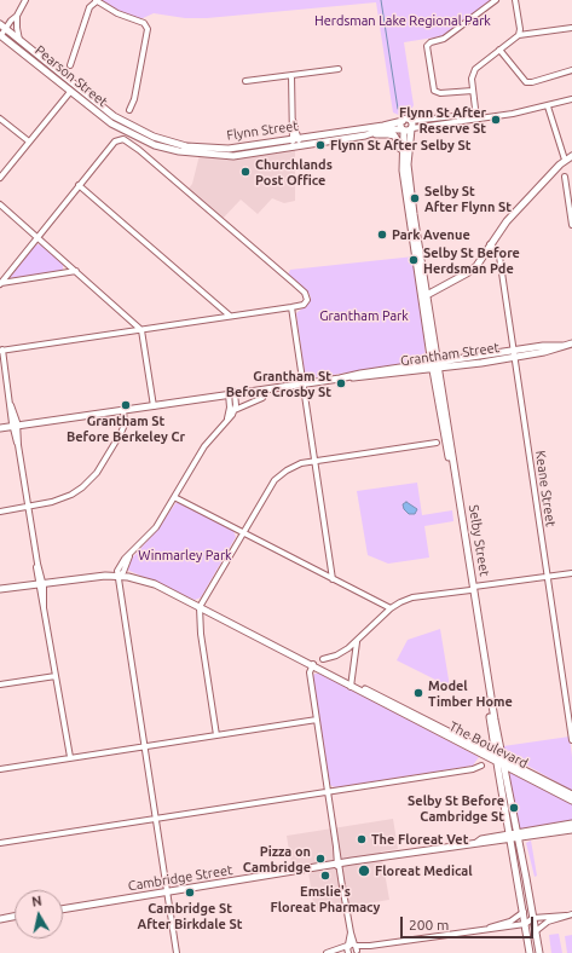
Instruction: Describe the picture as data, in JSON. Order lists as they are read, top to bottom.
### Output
{
  "streets": {
    "main road": [
      "Pearson Street",
      "Flynn Street",
      "Grantham Street",
      "Selby Street",
      "The Boulevard",
      "Cambridge Street"
    ],
    "street": ["Keane Street"]
  },
  "crossings": [
    ["Pearson Street", "Flynn Street"],
    ["Flynn Street", "Selby Street"],
    ["Grantham Street", "Keane Street"],
    ["Grantham Street", "Selby Street"],
    ["Selby Street", "The Boulevard"],
    ["Selby Street", "Cambridge Street"]
  ],
  "parks": ["Herdsman Lake Regional Park", "Grantham Park", "Winmarley Park"],
  "places": [
    "Flynn St After Reserve St",
    "Flynn St After Selby St",
    "Churchlands Post Office",
    "Selby St After Flynn St",
    "Park Avenue",
    "Selby St Before Herdsman Pde",
    "Grantham St Before Crosby St",
    "Grantham St Before Berkeley Cr",
    "Model Timber Home",
    "Selby St Before Cambridge St",
    "The Floreat Vet",
    "Pizza on Cambridge",
    "Floreat Medical",
    "Emslie's Floreat Pharmacy",
    "Cambridge St After Birkdale St"
  ],
  "scale_bar": "200 m",
  "north": "top"
}
